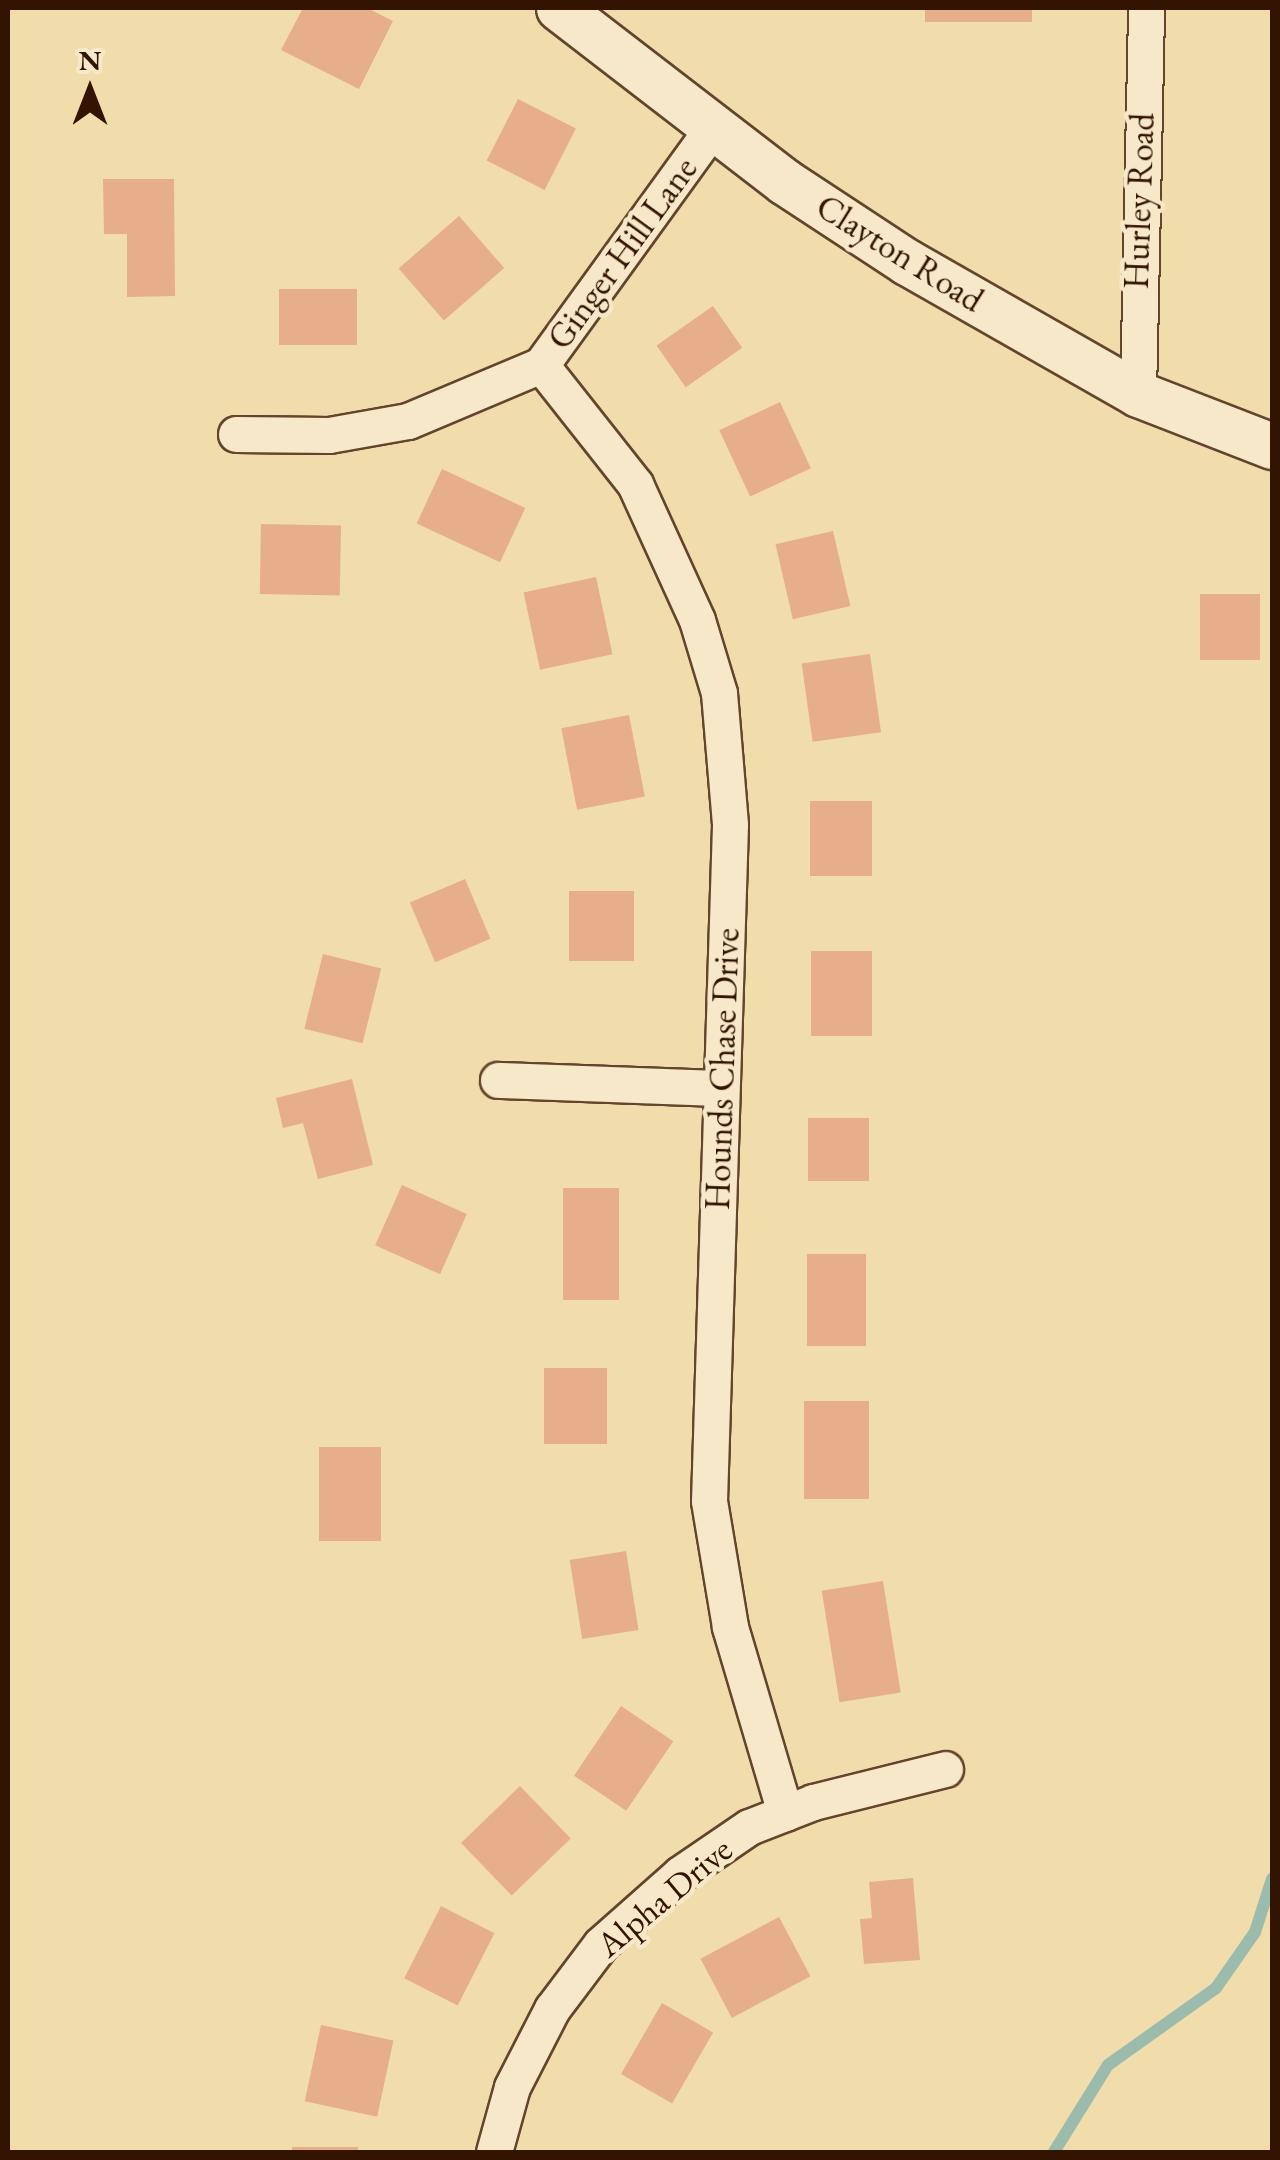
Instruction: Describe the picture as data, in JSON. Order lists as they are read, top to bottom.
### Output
{
  "streets": {
    "street": [
      "Hurley Road",
      "Ginger Hill Lane",
      "Clayton Road",
      "Hounds Chase Drive",
      "Alpha Drive"
    ]
  },
  "crossings": [
    ["Hurley Road", "Clayton Road"],
    ["Ginger Hill Lane", "Clayton Road"],
    ["Ginger Hill Lane", "Hounds Chase Drive"],
    ["Hounds Chase Drive", "Alpha Drive"]
  ],
  "north": "top"
}
